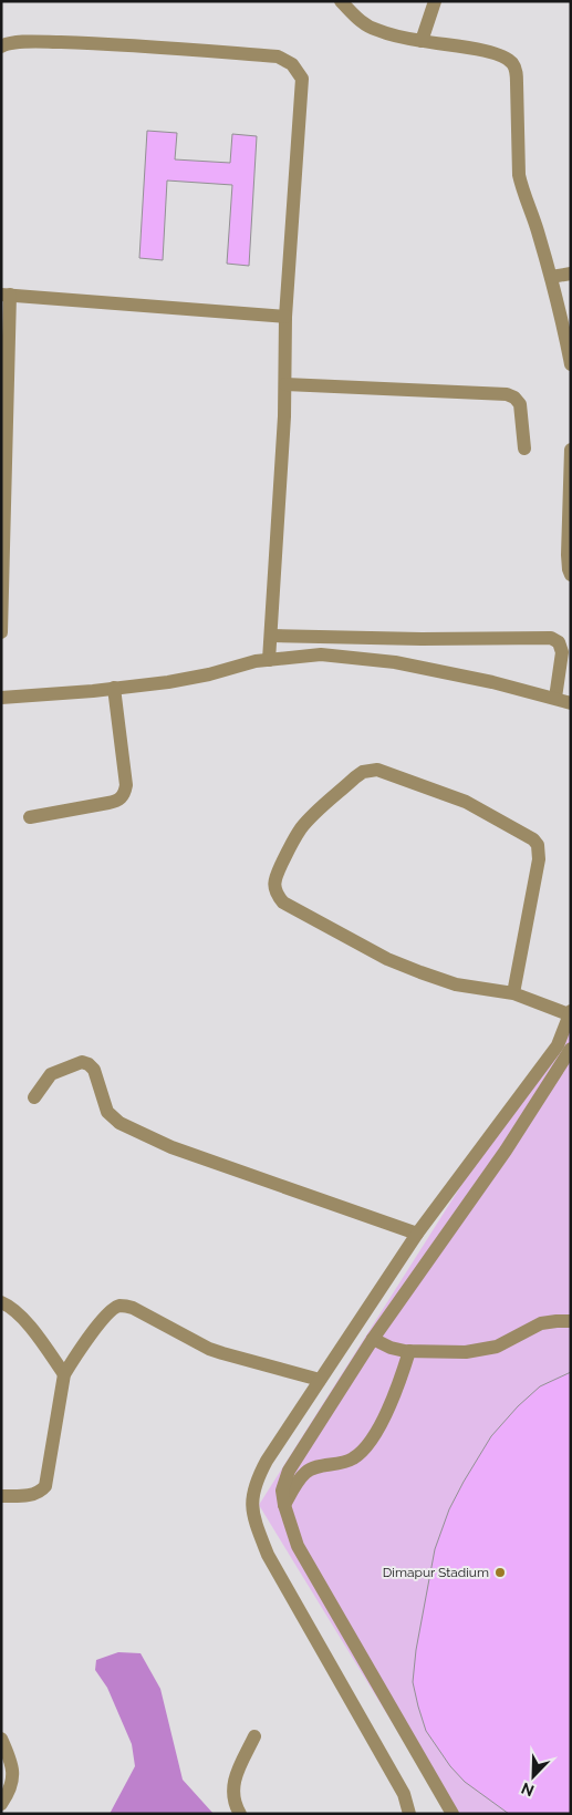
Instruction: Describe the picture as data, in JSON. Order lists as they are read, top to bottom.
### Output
{
  "places": ["Dimapur Stadium"],
  "north": "bottom left"
}
